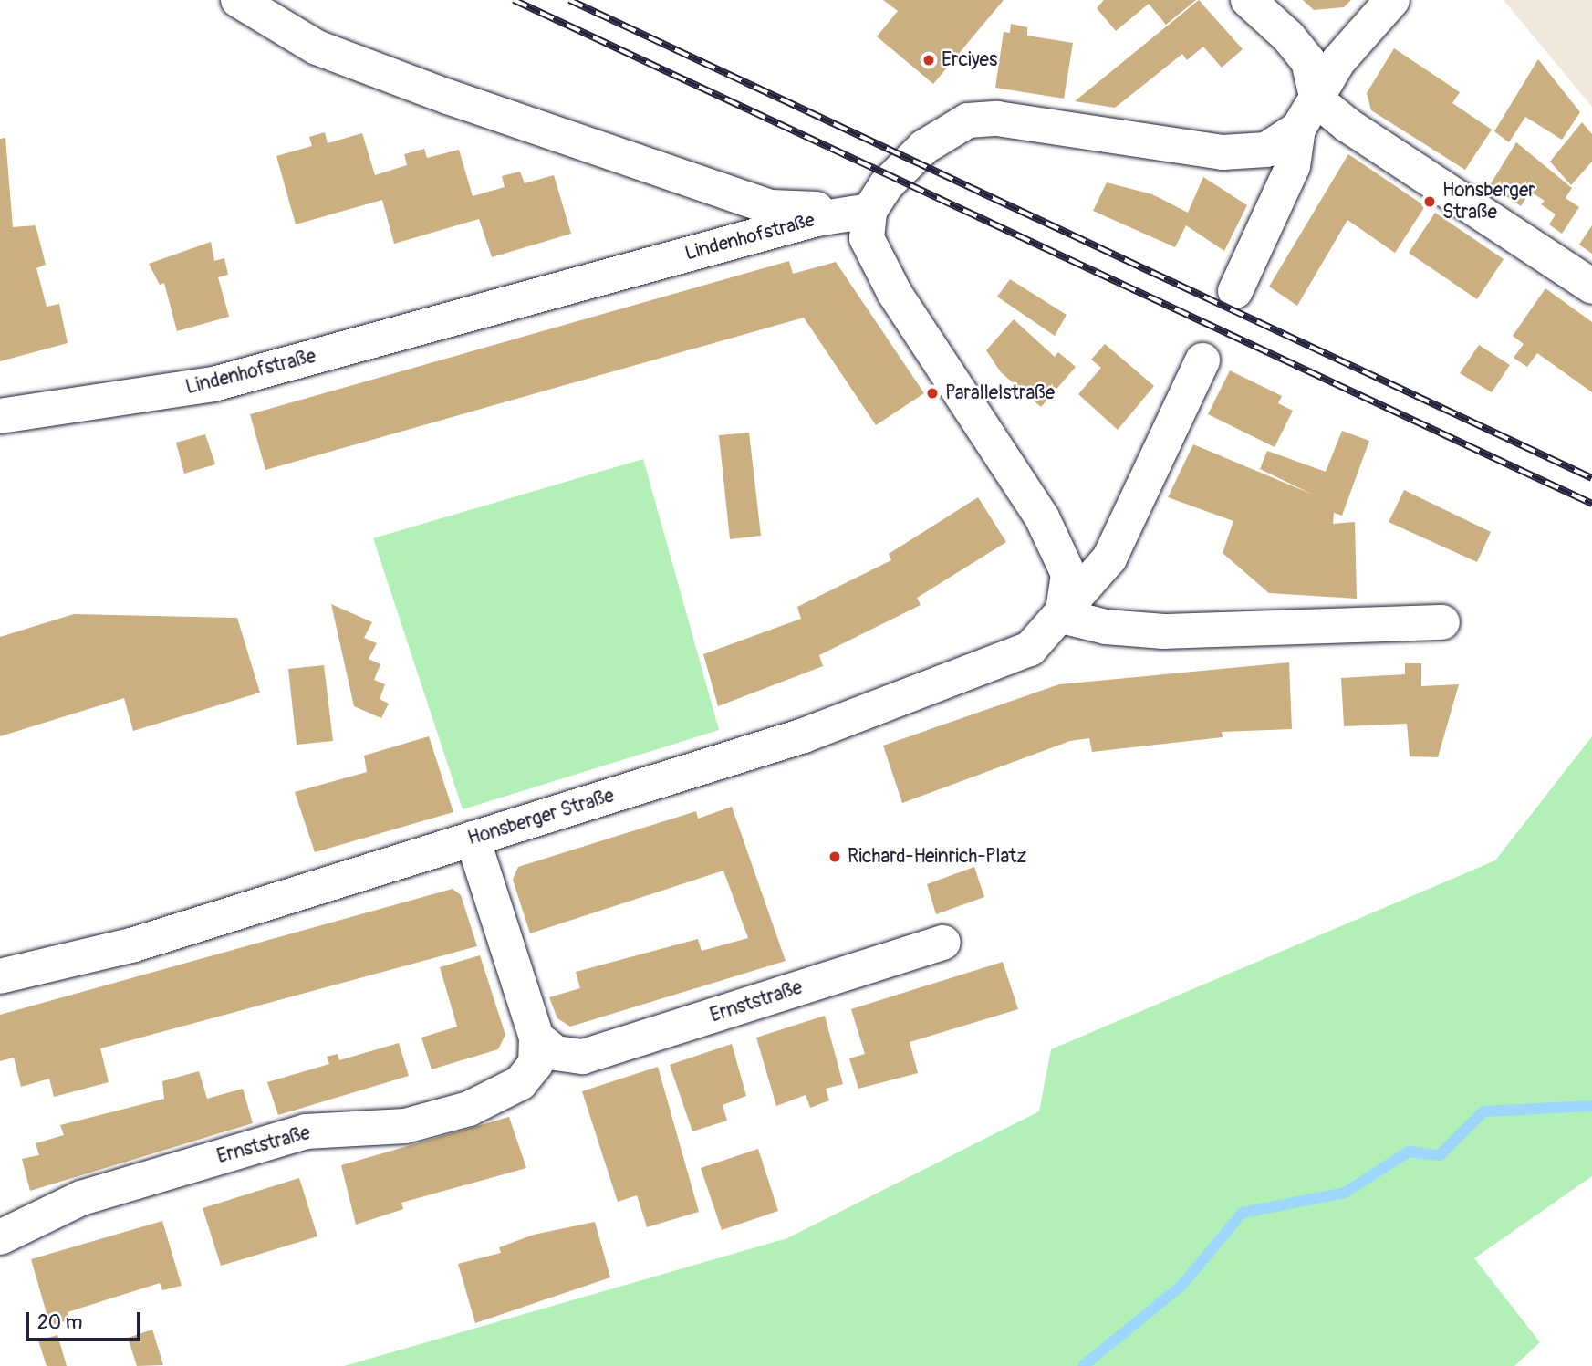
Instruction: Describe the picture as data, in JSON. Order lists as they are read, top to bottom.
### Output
{
  "streets": {
    "street": ["Lindenhofstraße", "Honsberger Straße", "Ernststraße"]
  },
  "crossings": [
    ["Honsberger Straße", "Ernststraße"]
  ],
  "places": [
    "Erciyes",
    "Honsberger Straße",
    "Parallelstraße",
    "Richard-Heinrich-Platz"
  ],
  "scale_bar": "20 m"
}
